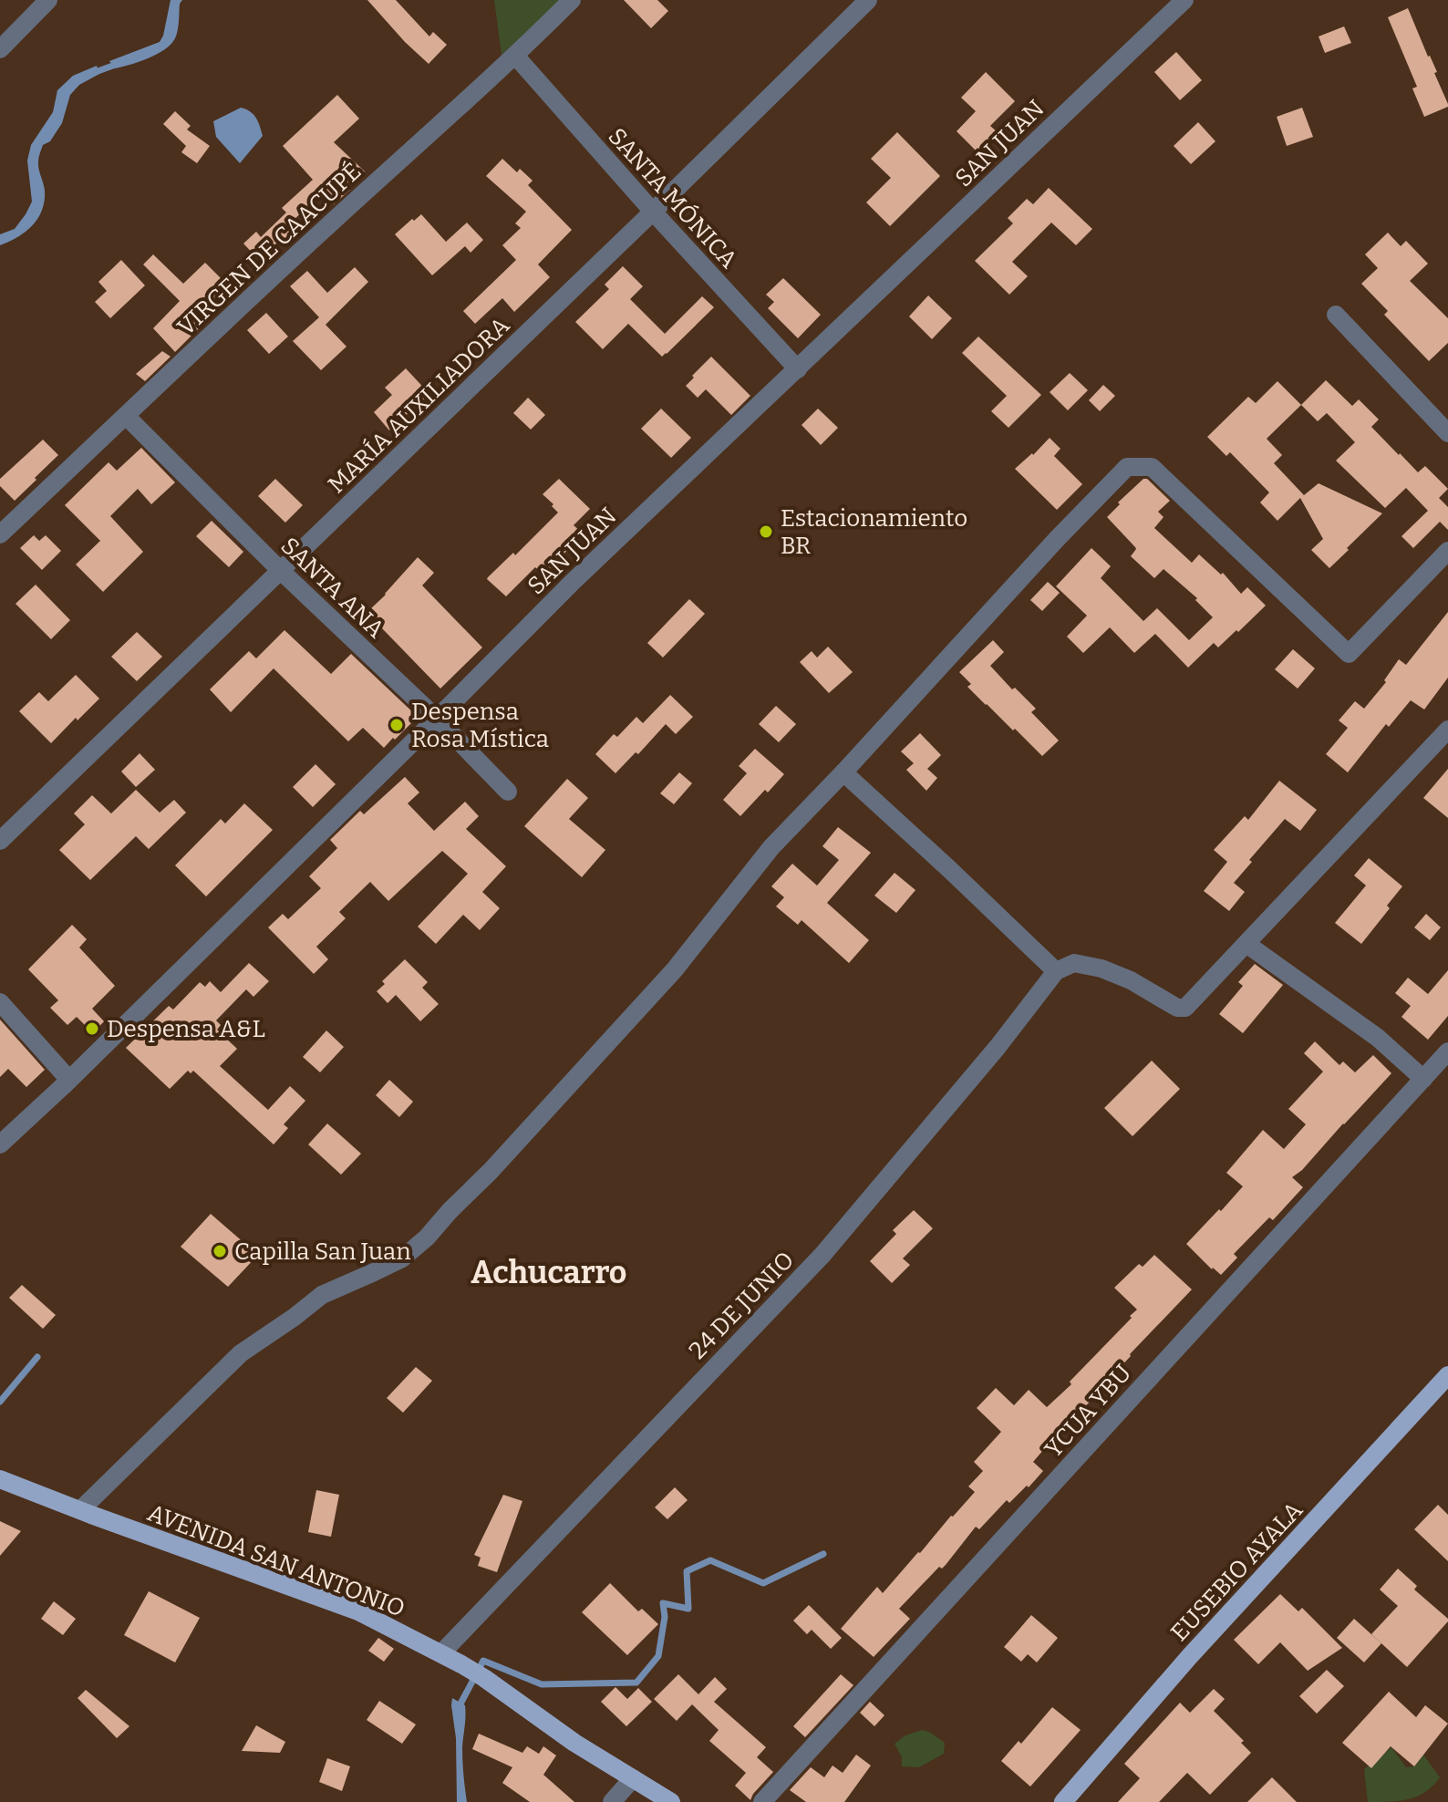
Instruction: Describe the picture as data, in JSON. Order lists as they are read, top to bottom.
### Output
{
  "streets": {
    "main road": ["AVENIDA SAN ANTONIO", "EUSEBIO AYALA"],
    "street": [
      "SAN JUAN",
      "SANTA MÓNICA",
      "VIRGEN DE CAACUPÉ",
      "MARÍA AUXILIADORA",
      "SANTA ANA",
      "24 DE JUNIO",
      "YCUA YBU"
    ]
  },
  "crossings": [
    ["SAN JUAN", "SANTA MÓNICA"],
    ["SAN JUAN", "SANTA ANA"],
    ["SANTA MÓNICA", "VIRGEN DE CAACUPÉ"],
    ["SANTA MÓNICA", "MARÍA AUXILIADORA"],
    ["VIRGEN DE CAACUPÉ", "SANTA ANA"],
    ["MARÍA AUXILIADORA", "SANTA ANA"],
    ["24 DE JUNIO", "AVENIDA SAN ANTONIO"]
  ],
  "districts": ["Achucarro"],
  "places": [
    "Estacionamiento BR",
    "Despensa Rosa Mística",
    "Despensa A&L",
    "Capilla San Juan"
  ]
}
